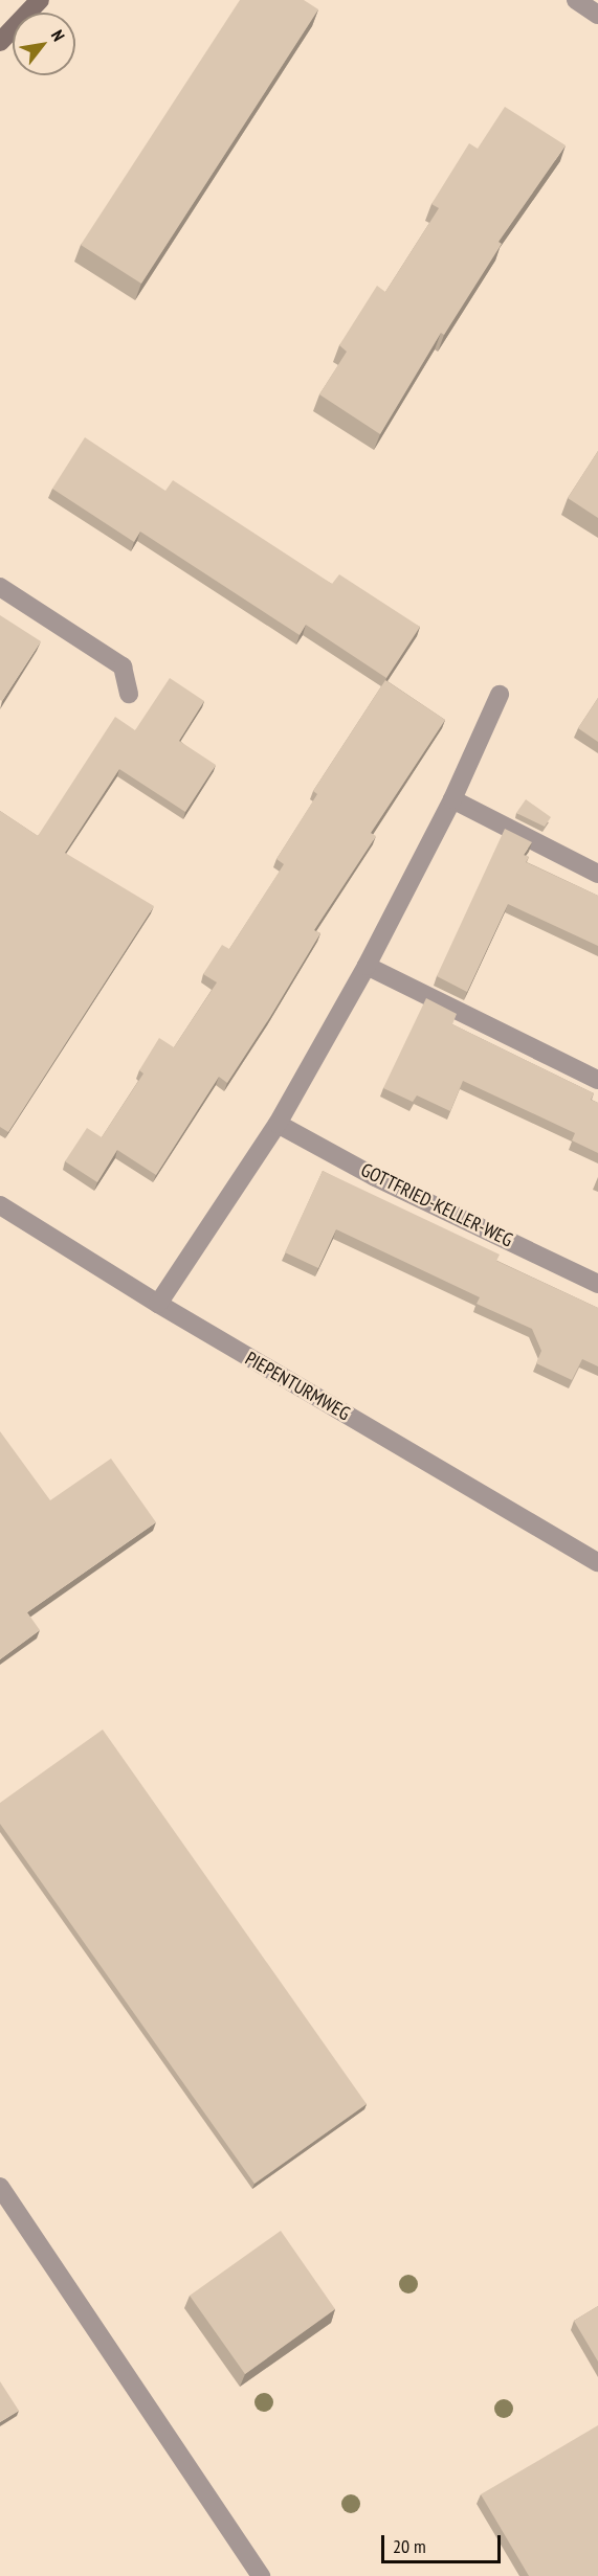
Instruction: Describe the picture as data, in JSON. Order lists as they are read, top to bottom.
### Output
{
  "streets": {
    "street": ["GOTTFRIED-KELLER-WEG", "PIEPENTURMWEG"]
  },
  "scale_bar": "20 m",
  "north": "top right"
}
